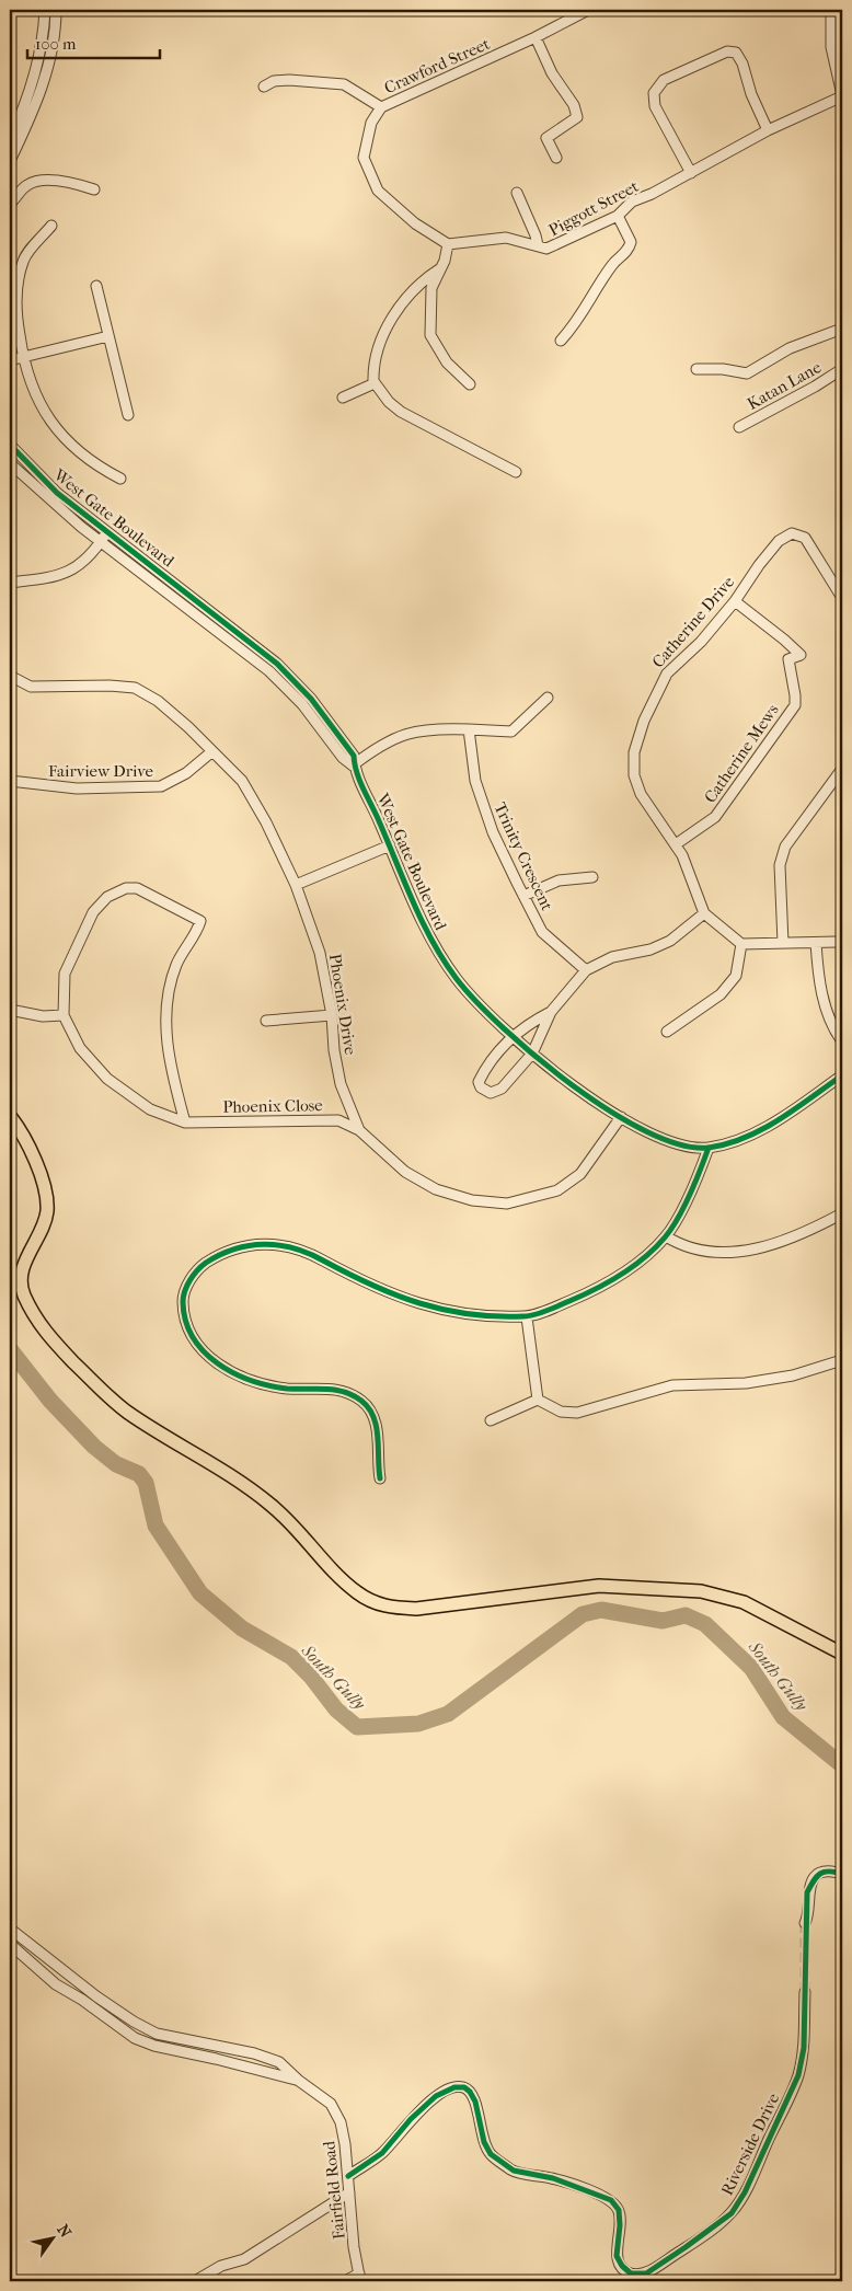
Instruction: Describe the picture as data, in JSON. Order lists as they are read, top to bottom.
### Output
{
  "streets": {
    "street": [
      "Crawford Street",
      "Piggott Street",
      "Katan Lane",
      "West Gate Boulevard",
      "Catherine Drive",
      "Catherine Mews",
      "Fairview Drive",
      "Trinity Crescent",
      "Phoenix Drive",
      "Phoenix Close",
      "Riverside Drive",
      "Fairfield Road"
    ]
  },
  "crossings": [
    ["West Gate Boulevard", "Phoenix Drive"],
    ["Catherine Drive", "Catherine Mews"],
    ["Fairview Drive", "Phoenix Drive"],
    ["Phoenix Drive", "Phoenix Close"],
    ["Riverside Drive", "Fairfield Road"]
  ],
  "water": ["South Gully"],
  "scale_bar": "100 m",
  "north": "top right"
}
